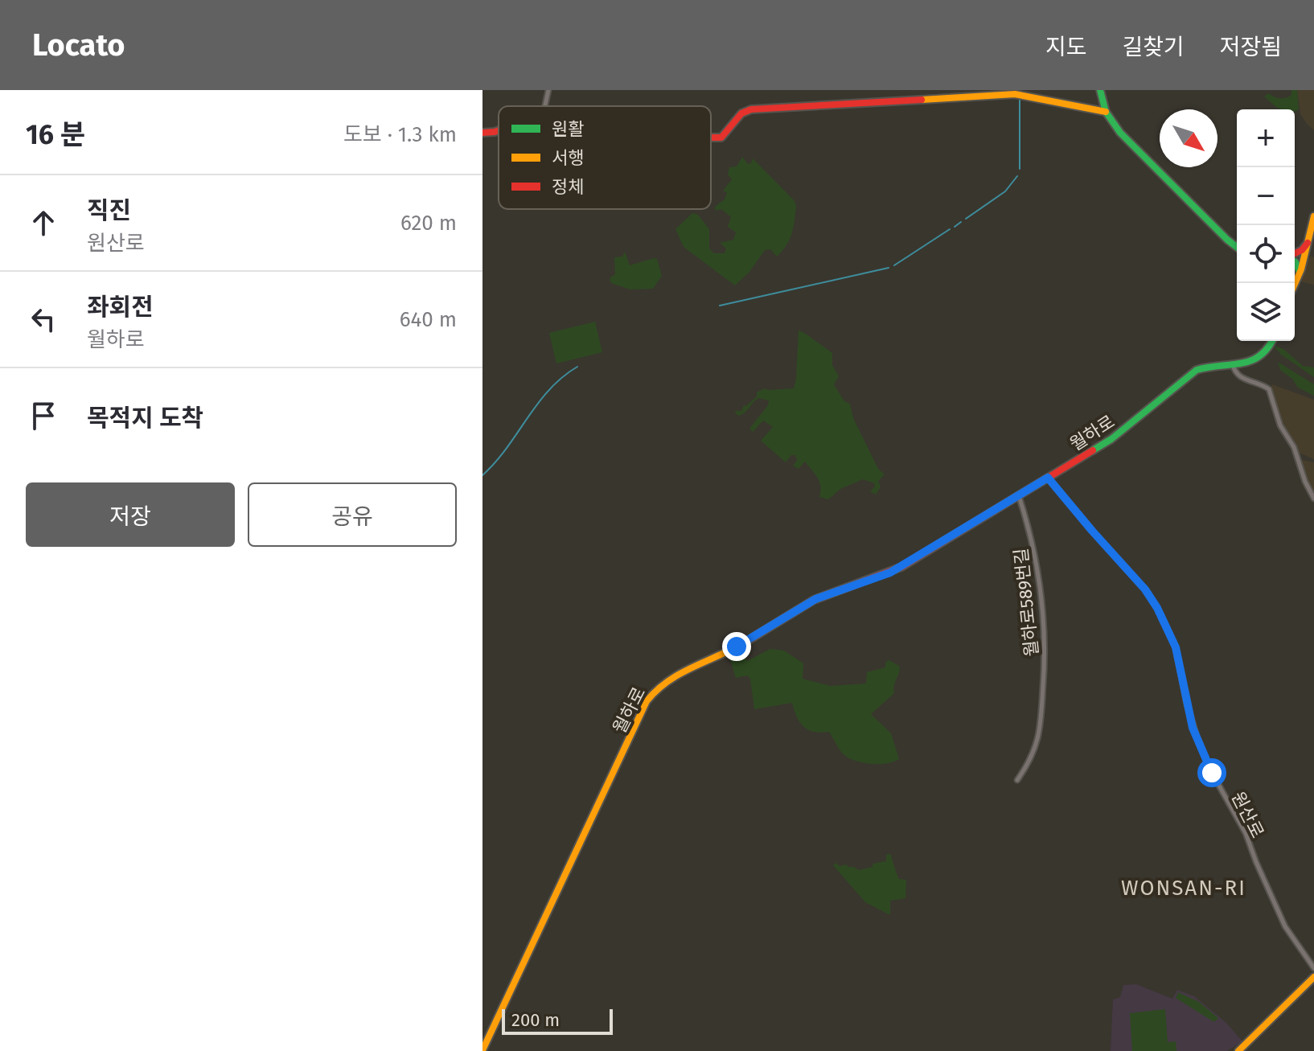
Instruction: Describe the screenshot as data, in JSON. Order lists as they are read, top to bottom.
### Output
{
  "streets": {
    "street": ["월하로", "월하로589번길", "원산로"]
  },
  "crossings": [
    ["월하로", "월하로589번길"],
    ["월하로", "원산로"]
  ],
  "districts": ["WONSAN-RI"],
  "legend": ["원활", "서행", "정체"],
  "scale_bar": "200 m",
  "north": "bottom right",
  "page": {
    "header": "Locato",
    "nav": ["지도", "길찾기", "저장됨"],
    "heading": ["16 분", "도보 · 1.3 km"],
    "map_buttons": ["+", "−"],
    "list": [
      ["직진", "원산로", "620 m"],
      ["좌회전", "월하로", "640 m"],
      "목적지 도착"
    ],
    "buttons": ["저장", "공유"],
    "scale": "200 m"
  }
}
